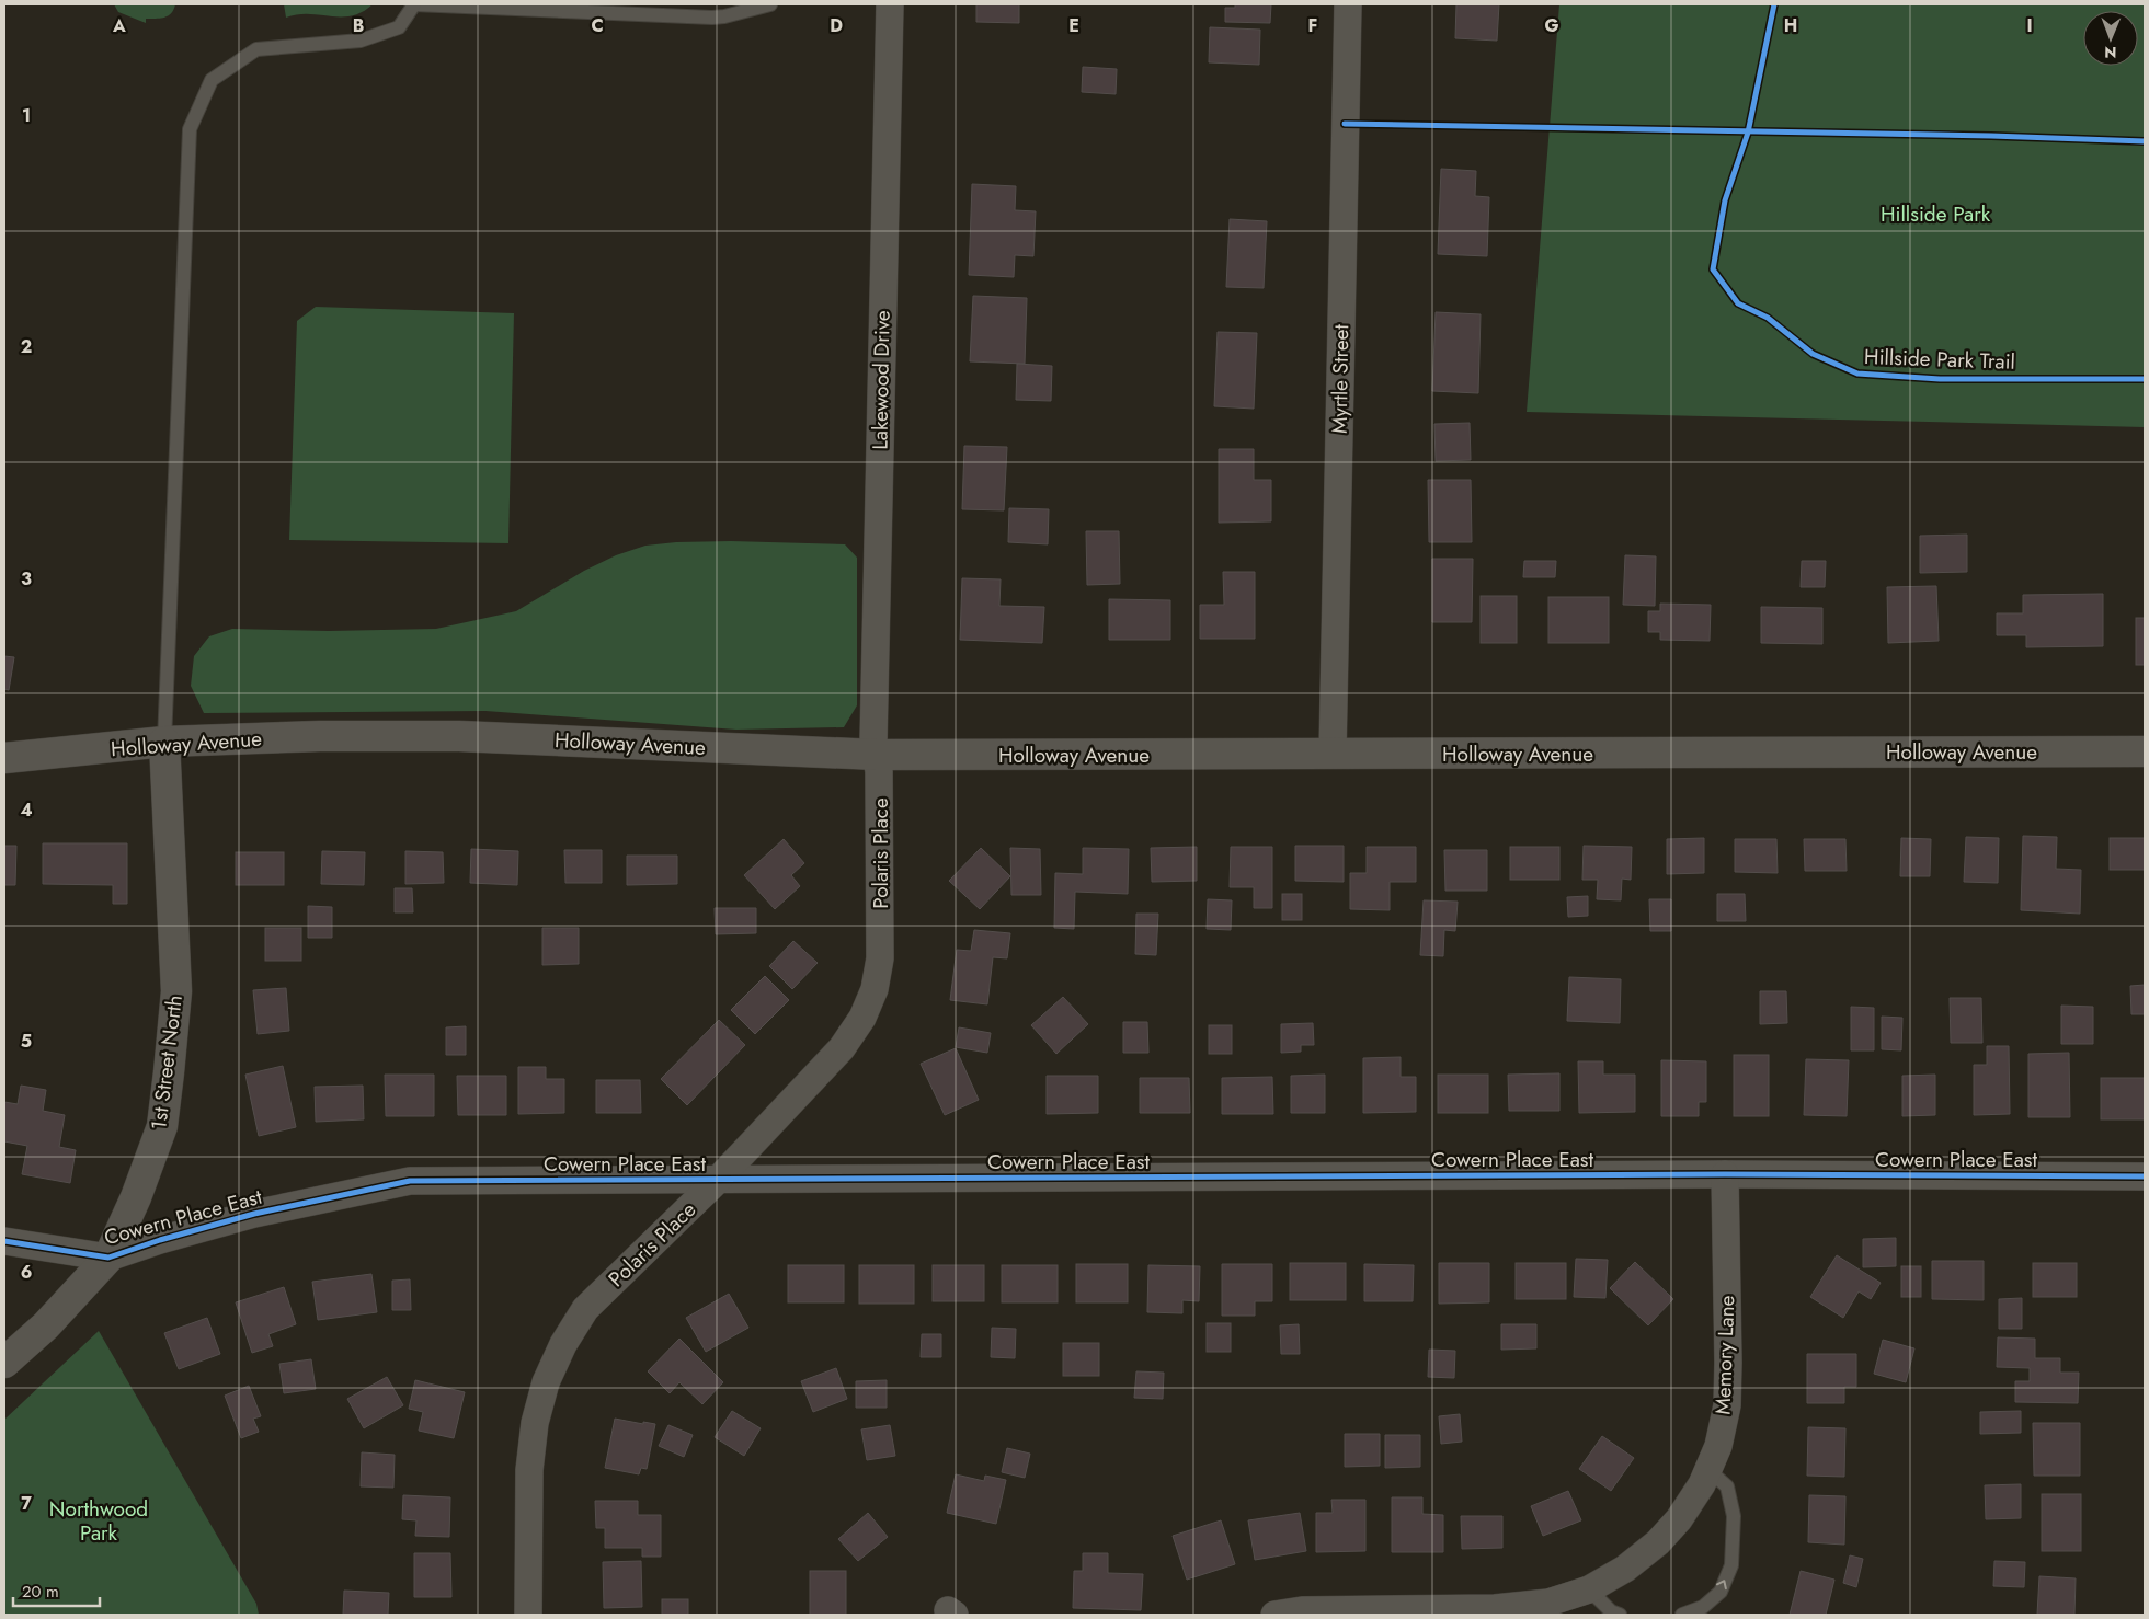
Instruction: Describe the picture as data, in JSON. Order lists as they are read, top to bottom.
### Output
{
  "streets": {
    "street": [
      "Myrtle Street",
      "Lakewood Drive",
      "Holloway Avenue",
      "Polaris Place",
      "1st Street North",
      "Cowern Place East",
      "Memory Lane"
    ],
    "cycle path": ["Hillside Park Trail"]
  },
  "crossings": [
    ["Myrtle Street", "Holloway Avenue"],
    ["Lakewood Drive", "Holloway Avenue"],
    ["Lakewood Drive", "Polaris Place"],
    ["Holloway Avenue", "Polaris Place"],
    ["Holloway Avenue", "1st Street North"],
    ["Polaris Place", "Cowern Place East"],
    ["1st Street North", "Cowern Place East"],
    ["Cowern Place East", "Memory Lane"]
  ],
  "parks": ["Hillside Park", "Northwood Park"],
  "scale_bar": "20 m",
  "north": "bottom",
  "grid": {
    "columns": [
      "A",
      "B",
      "C",
      "D",
      "E",
      "F",
      "G",
      "H",
      "I"
    ],
    "rows": [
      "1",
      "2",
      "3",
      "4",
      "5",
      "6",
      "7"
    ]
  }
}
